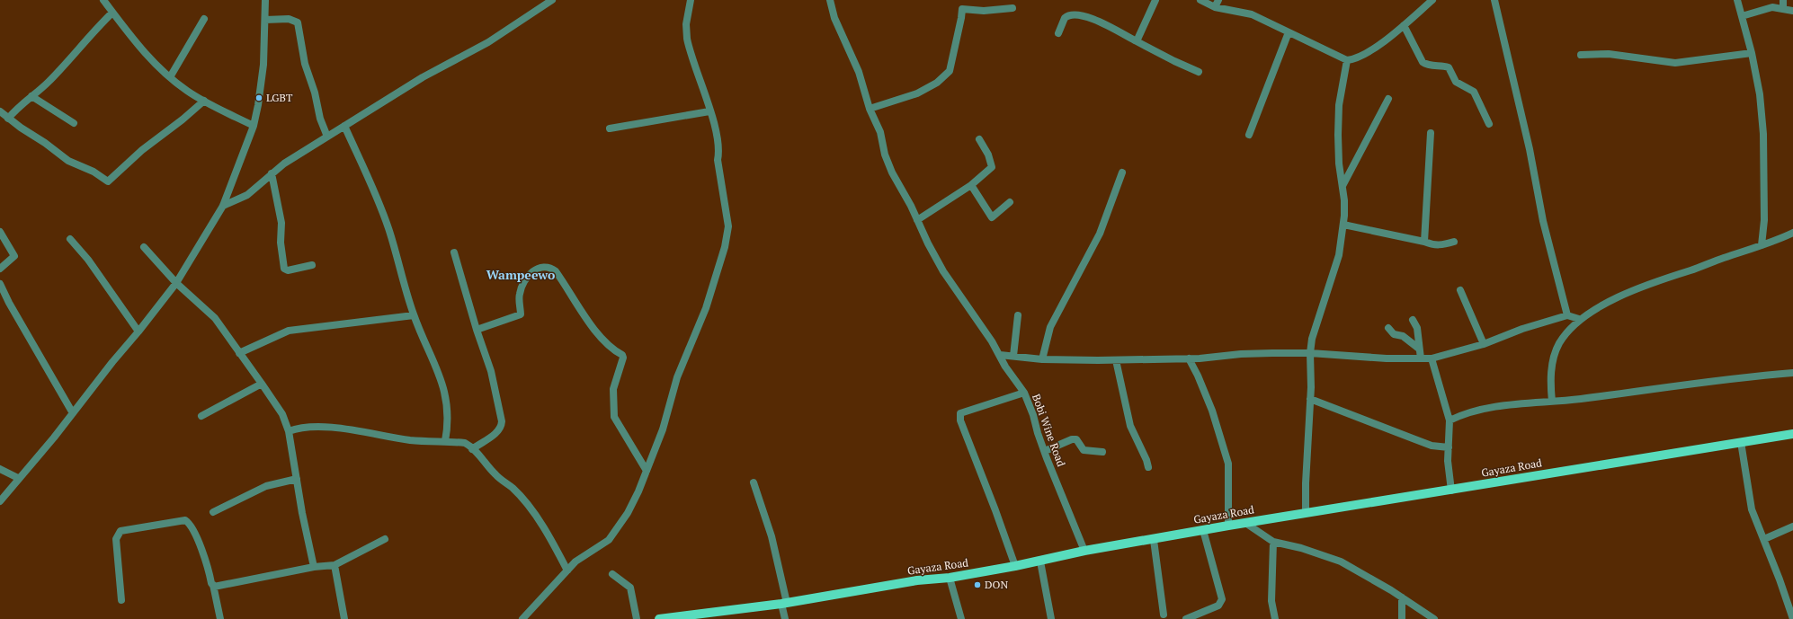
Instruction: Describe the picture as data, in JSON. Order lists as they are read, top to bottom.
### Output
{
  "streets": {
    "main road": ["Gayaza Road"],
    "street": ["Bobi Wine Road"]
  },
  "crossings": [
    ["Bobi Wine Road", "Gayaza Road"]
  ],
  "districts": ["Wampeewo"],
  "places": ["LGBT", "DON"]
}
